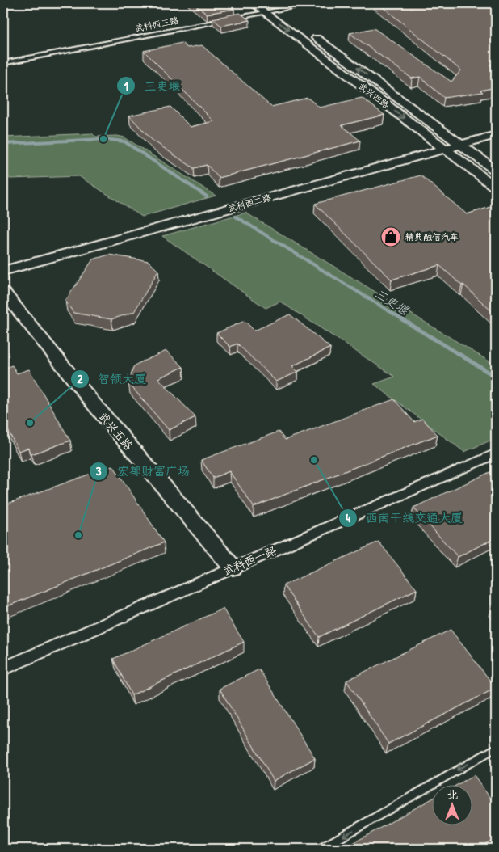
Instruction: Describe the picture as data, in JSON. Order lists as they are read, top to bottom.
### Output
{
  "streets": {
    "street": [
      "武科西三路",
      "武兴四路",
      "武科西二路",
      "武兴五路",
      "武科西一路"
    ]
  },
  "crossings": [
    ["武科西三路", "武兴四路"],
    ["武兴四路", "武科西二路"],
    ["武兴五路", "武科西一路"]
  ],
  "water": ["三吏堰"],
  "places": {
    "other": [
      "三吏堰",
      "智领大厦",
      "西南干线交通大厦",
      "宏都财富广场"
    ],
    "shop": ["精典融信汽车"]
  },
  "north": "top"
}
